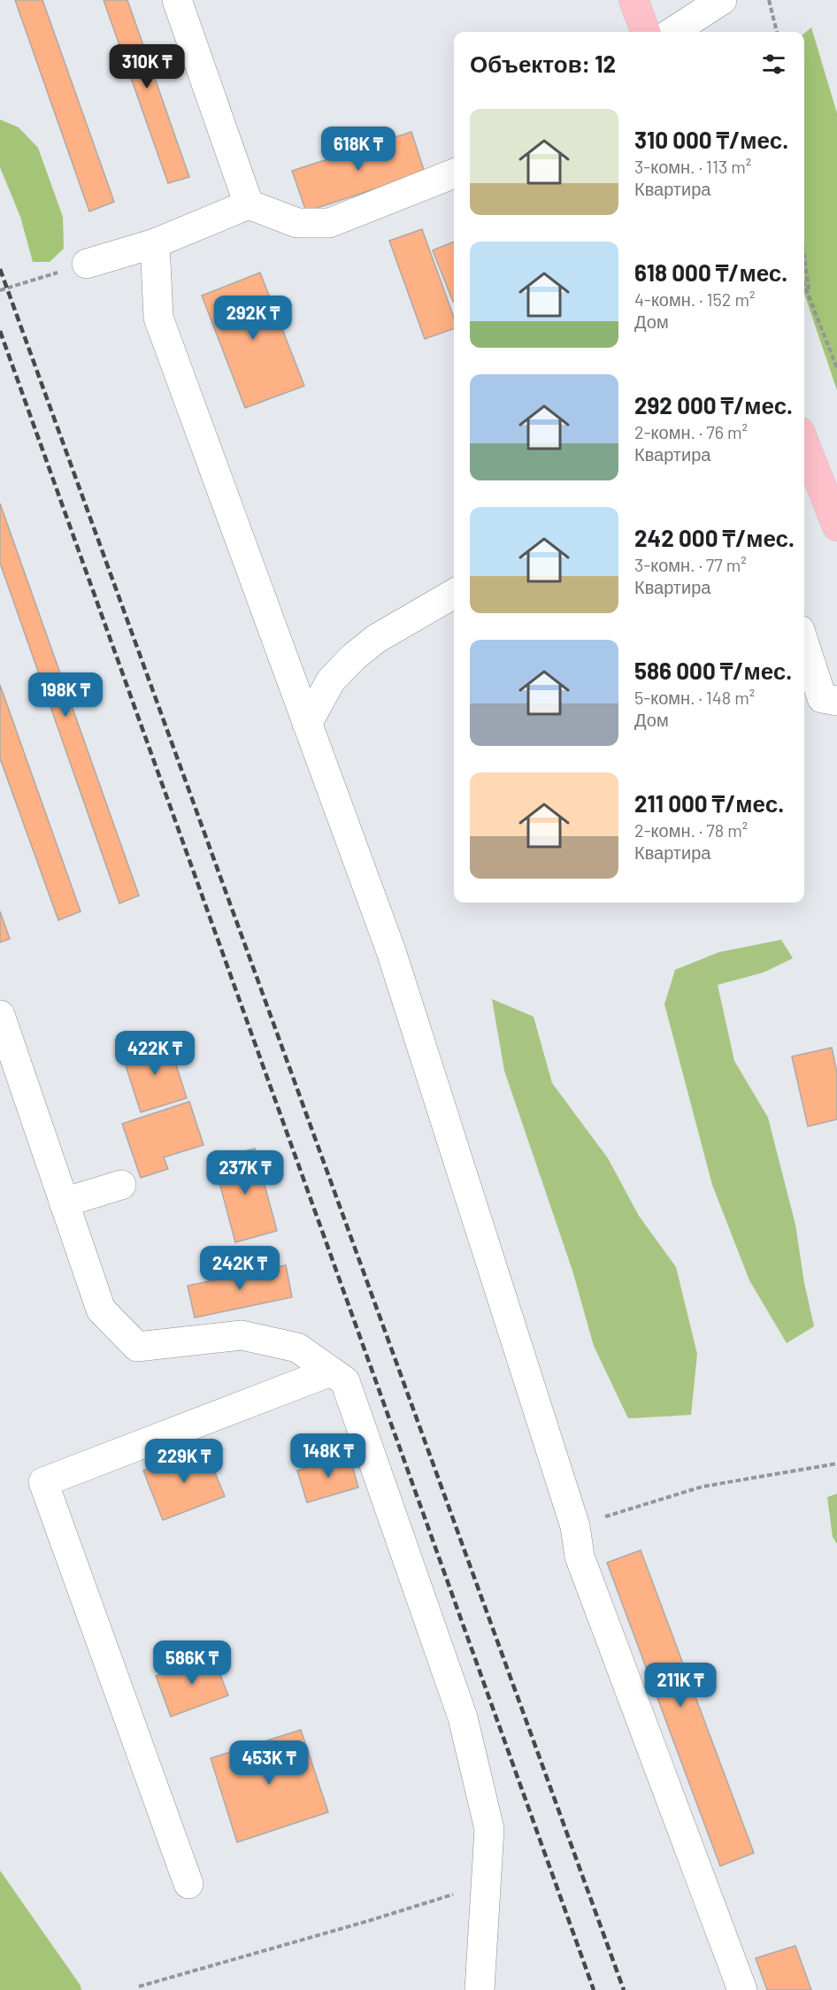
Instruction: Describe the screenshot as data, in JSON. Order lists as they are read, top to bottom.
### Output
{
  "page": {
    "heading": "Объектов: 12",
    "price": [
      "310K ₸",
      "618K ₸",
      "292K ₸",
      "198K ₸",
      "422K ₸",
      "237K ₸",
      "242K ₸",
      "148K ₸",
      "229K ₸",
      "586K ₸",
      "211K ₸",
      "453K ₸"
    ],
    "list": [
      {
        "name": "310 000 ₸/мес.",
        "note": "3-комн. · 113 m² · Квартира"
      },
      {
        "name": "618 000 ₸/мес.",
        "note": "4-комн. · 152 m² · Дом"
      },
      {
        "name": "292 000 ₸/мес.",
        "note": "2-комн. · 76 m² · Квартира"
      },
      {
        "name": "242 000 ₸/мес.",
        "note": "3-комн. · 77 m² · Квартира"
      },
      {
        "name": "586 000 ₸/мес.",
        "note": "5-комн. · 148 m² · Дом"
      },
      {
        "name": "211 000 ₸/мес.",
        "note": "2-комн. · 78 m² · Квартира"
      }
    ]
  }
}
